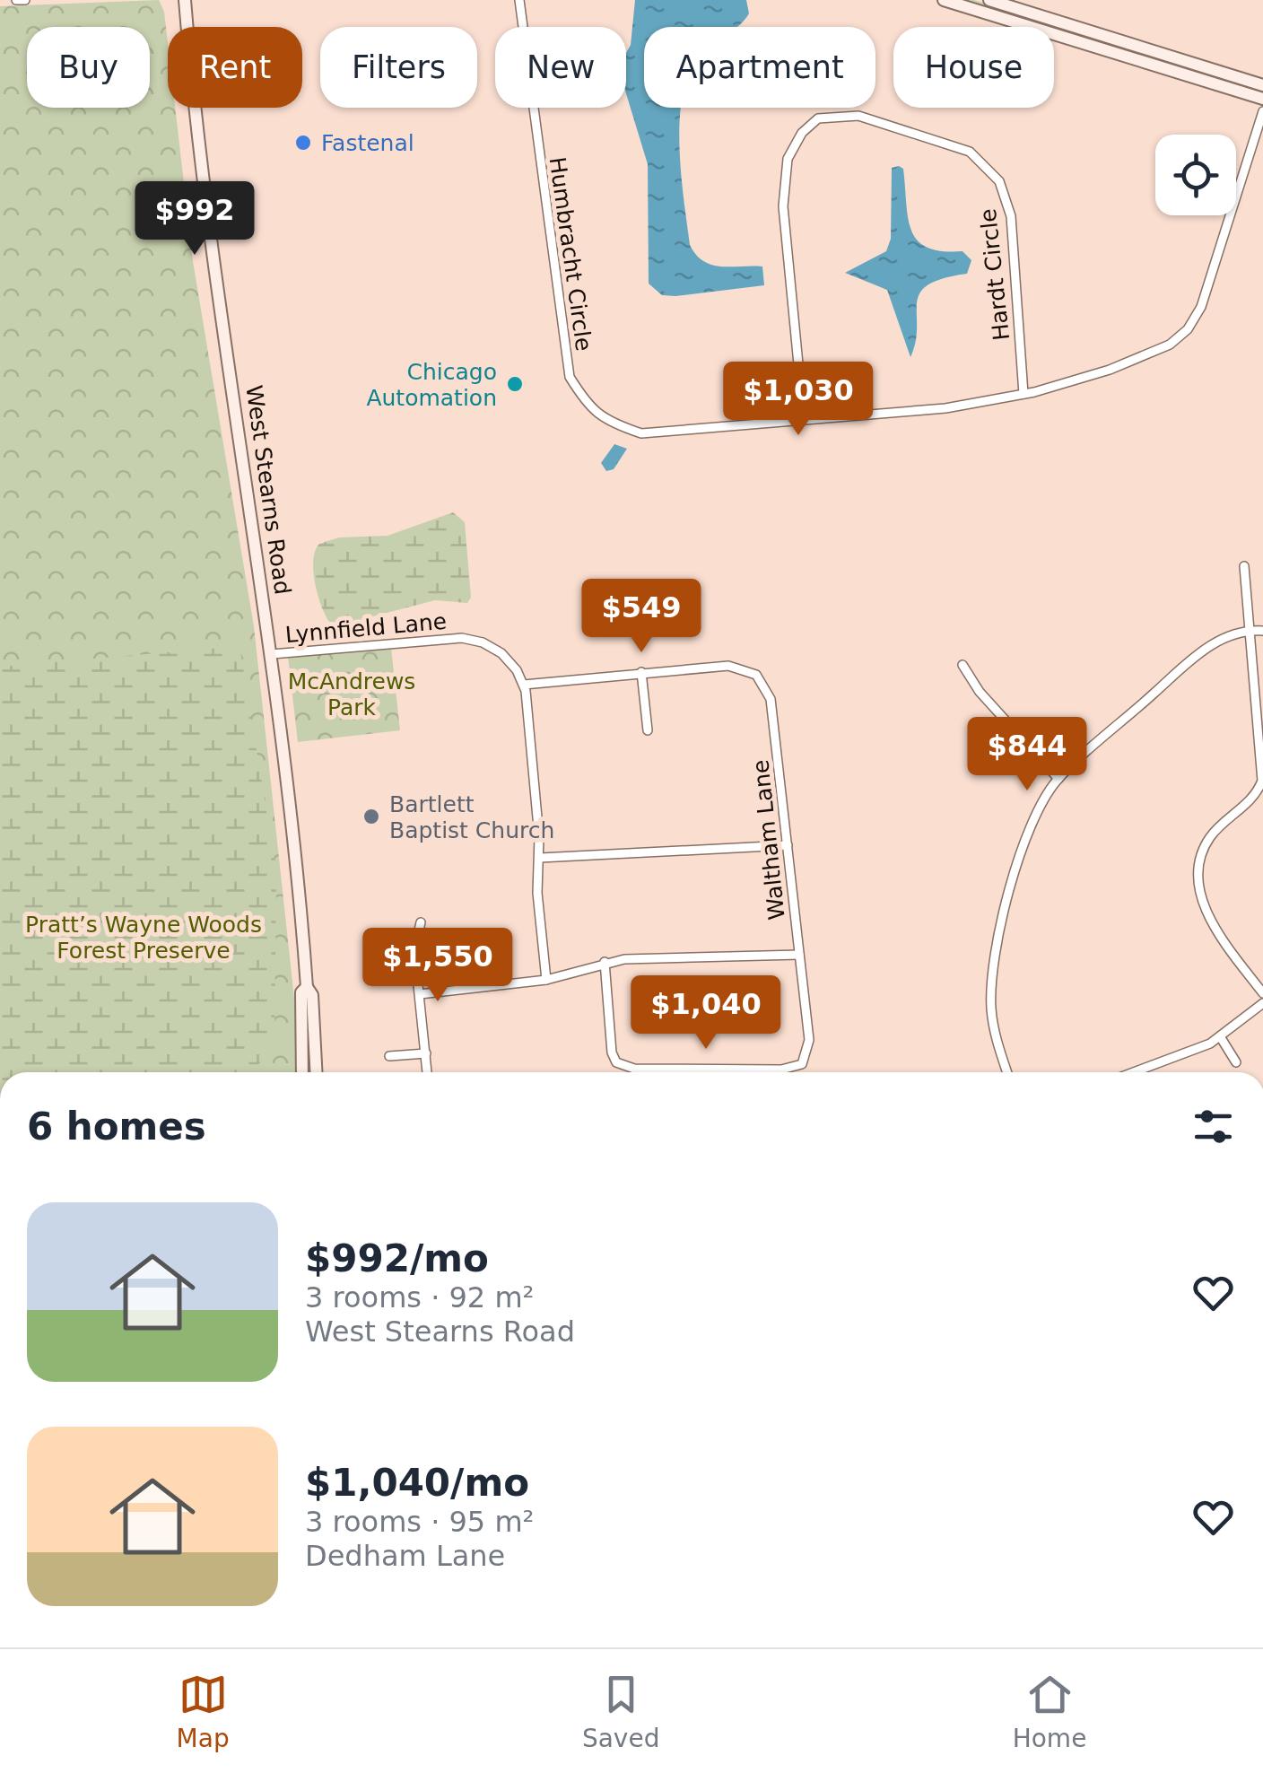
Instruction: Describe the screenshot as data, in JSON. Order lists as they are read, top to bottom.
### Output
{
  "streets": {
    "main road": ["West Stearns Road"],
    "street": [
      "Humbracht Circle",
      "Hardt Circle",
      "Lynnfield Lane",
      "Waltham Lane"
    ]
  },
  "crossings": [
    ["Humbracht Circle", "Hardt Circle"],
    ["West Stearns Road", "Lynnfield Lane"]
  ],
  "parks": ["McAndrews Park", "Pratt’s Wayne Woods Forest Preserve"],
  "places": ["Fastenal", "Chicago Automation", "Bartlett Baptist Church"],
  "page": {
    "chip": [
      "Buy",
      "Rent",
      "Filters",
      "New",
      "Apartment",
      "House"
    ],
    "price": [
      "$992",
      "$1,030",
      "$549",
      "$844",
      "$1,550",
      "$1,040"
    ],
    "heading": "6 homes",
    "list": [
      {
        "name": "$992/mo",
        "note": "3 rooms · 92 m² · West Stearns Road"
      },
      {
        "name": "$1,040/mo",
        "note": "3 rooms · 95 m² · Dedham Lane"
      }
    ],
    "tabs": ["Map", "Saved", "Home"]
  }
}
